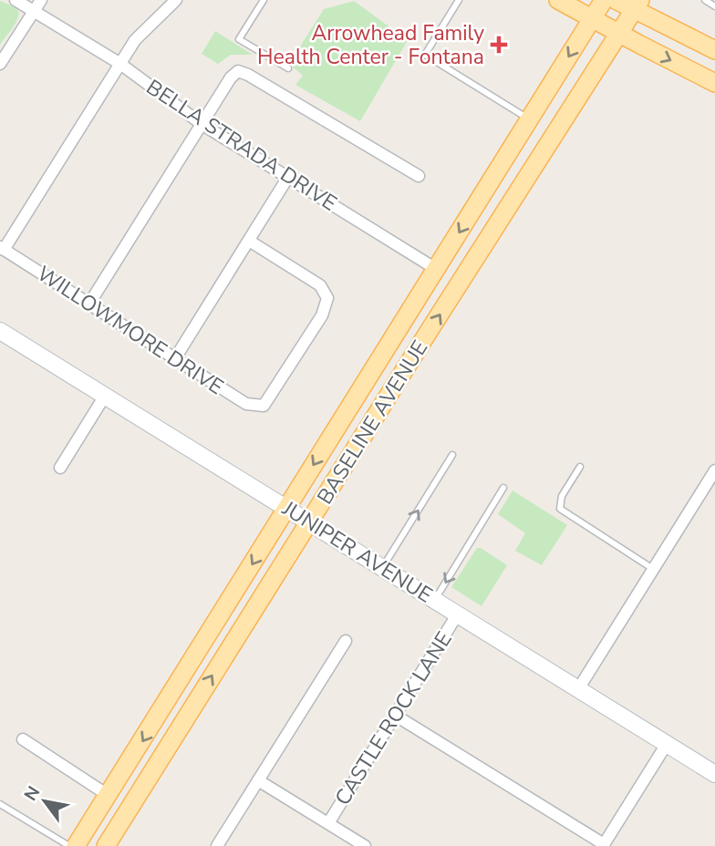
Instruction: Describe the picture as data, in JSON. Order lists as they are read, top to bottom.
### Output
{
  "streets": {
    "main road": ["BASELINE AVENUE"],
    "street": [
      "BELLA STRADA DRIVE",
      "WILLOWMORE DRIVE",
      "JUNIPER AVENUE",
      "CASTLE ROCK LANE"
    ]
  },
  "crossings": [
    ["BELLA STRADA DRIVE", "BASELINE AVENUE"],
    ["BASELINE AVENUE", "JUNIPER AVENUE"],
    ["JUNIPER AVENUE", "CASTLE ROCK LANE"]
  ],
  "places": {
    "health": ["Arrowhead Family Health Center - Fontana"]
  },
  "north": "top left"
}
